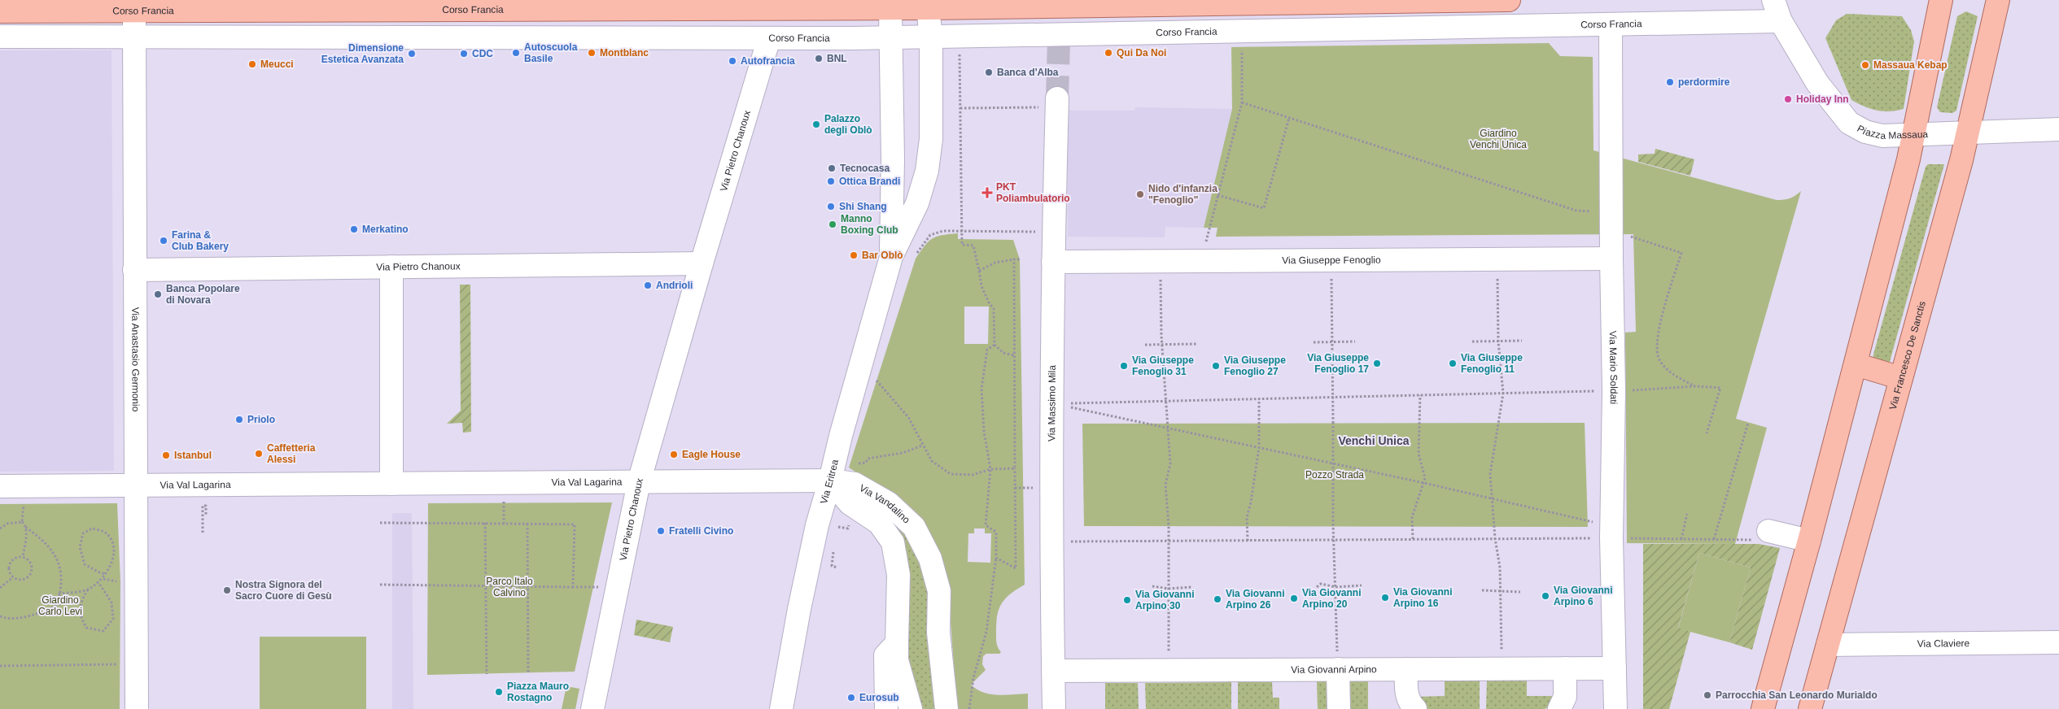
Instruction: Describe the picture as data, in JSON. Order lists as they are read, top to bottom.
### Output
{
  "streets": {
    "main road": ["Corso Francia", "Via Francesco De Sanctis"],
    "street": [
      "Piazza Massaua",
      "Via Pietro Chanoux",
      "Via Giuseppe Fenoglio",
      "Via Anastasio Germonio",
      "Via Mario Soldati",
      "Via Massimo Mila",
      "Via Eritrea",
      "Via Val Lagarina",
      "Via Vandalino",
      "Via Claviere",
      "Via Giovanni Arpino"
    ]
  },
  "crossings": [
    ["Corso Francia", "Piazza Massaua"],
    ["Corso Francia", "Via Pietro Chanoux"],
    ["Corso Francia", "Via Anastasio Germonio"],
    ["Corso Francia", "Via Mario Soldati"],
    ["Piazza Massaua", "Via Francesco De Sanctis"],
    ["Via Pietro Chanoux", "Via Anastasio Germonio"],
    ["Via Pietro Chanoux", "Via Val Lagarina"],
    ["Via Giuseppe Fenoglio", "Via Mario Soldati"],
    ["Via Giuseppe Fenoglio", "Via Massimo Mila"],
    ["Via Francesco De Sanctis", "Via Claviere"],
    ["Via Anastasio Germonio", "Via Val Lagarina"],
    ["Via Mario Soldati", "Via Giovanni Arpino"],
    ["Via Massimo Mila", "Via Giovanni Arpino"],
    ["Via Eritrea", "Via Val Lagarina"],
    ["Via Eritrea", "Via Vandalino"],
    ["Via Val Lagarina", "Via Vandalino"]
  ],
  "districts": ["Venchi Unica"],
  "parks": [
    "Giardino Venchi Unica",
    "Pozzo Strada",
    "Parco Italo Calvino",
    "Giardino Carlo Levi"
  ],
  "places": {
    "other": [
      "Autoscuola Basile",
      "Montblanc",
      "Qui Da Noi",
      "Dimensione Estetica Avanzata",
      "CDC",
      "BNL",
      "Autofrancia",
      "Meucci",
      "Massaua Kebap",
      "Banca d'Alba",
      "perdormire",
      "Holiday Inn",
      "Palazzo degli Oblò",
      "Tecnocasa",
      "Ottica Brandi",
      "Nido d'infanzia \"Fenoglio\"",
      "Shi Shang",
      "Manno Boxing Club",
      "Merkatino",
      "Farina & Club Bakery",
      "Bar Oblò",
      "Andrioli",
      "Banca Popolare di Novara",
      "Via Giuseppe Fenoglio 17",
      "Via Giuseppe Fenoglio 11",
      "Via Giuseppe Fenoglio 31",
      "Via Giuseppe Fenoglio 27",
      "Priolo",
      "Caffetteria Alessi",
      "Eagle House",
      "Istanbul",
      "Fratelli Civino",
      "Nostra Signora del Sacro Cuore di Gesù",
      "Via Giovanni Arpino 6",
      "Via Giovanni Arpino 16",
      "Via Giovanni Arpino 20",
      "Via Giovanni Arpino 26",
      "Via Giovanni Arpino 30",
      "Piazza Mauro Rostagno",
      "Parrocchia San Leonardo Murialdo",
      "Eurosub"
    ],
    "health": ["PKT Poliambulatorio"]
  }
}
